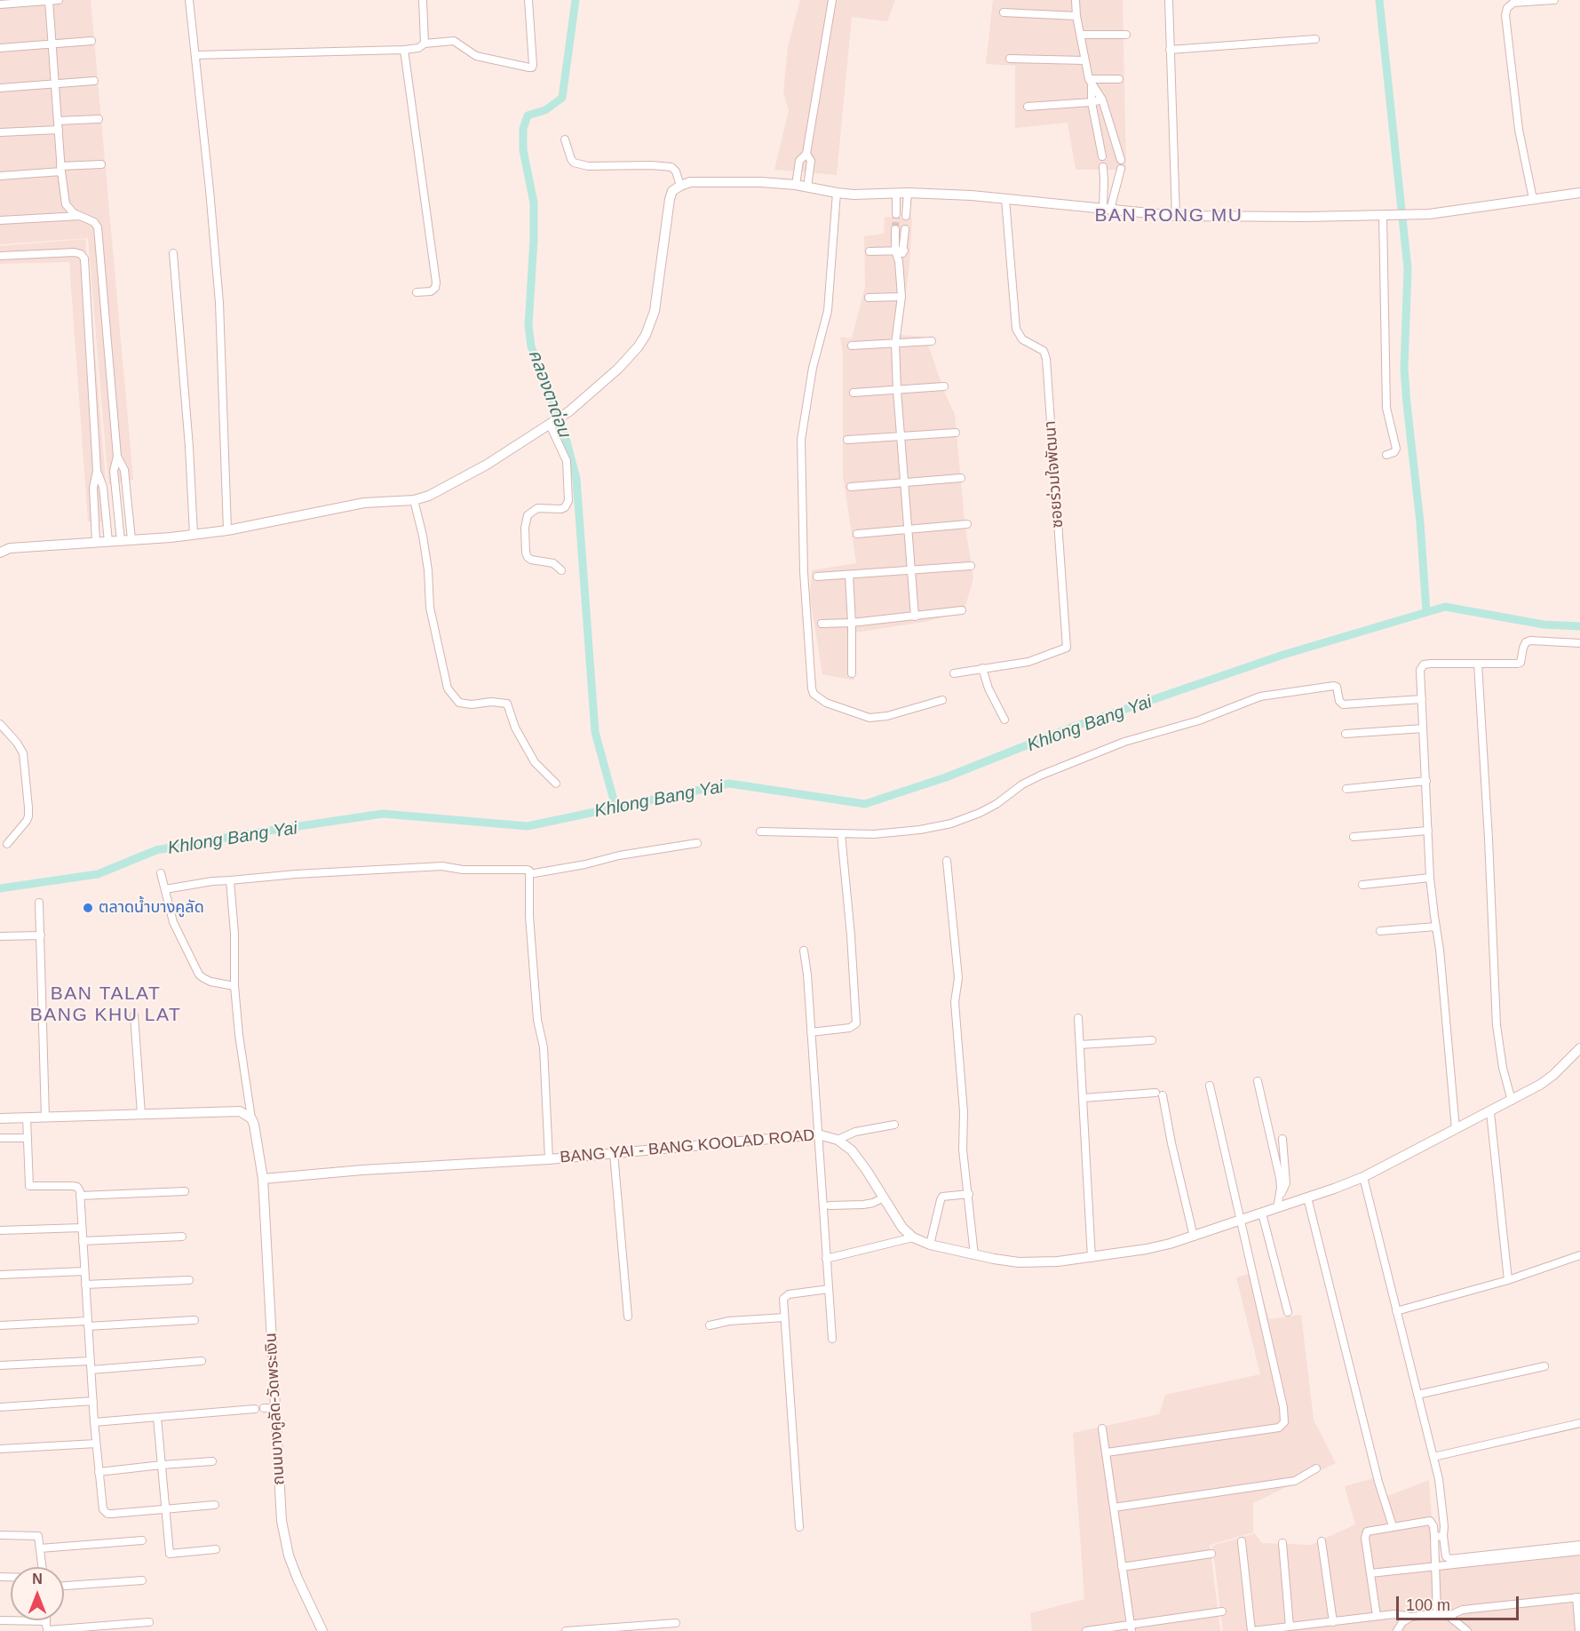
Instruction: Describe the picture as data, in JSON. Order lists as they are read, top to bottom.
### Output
{
  "streets": {
    "street": ["ซอยร่วมใจพัฒนา", "BANG YAI - BANG KOOLAD ROAD", "ถนนบางคูลัด-วัดพระเงิน"]
  },
  "crossings": [
    ["BANG YAI - BANG KOOLAD ROAD", "ถนนบางคูลัด-วัดพระเงิน"]
  ],
  "districts": ["BAN RONG MU", "BAN TALAT BANG KHU LAT"],
  "water": ["คลองตาด่อน", "Khlong Bang Yai"],
  "places": ["ตลาดน้ำบางคูลัด"],
  "scale_bar": "100 m",
  "north": "top"
}
